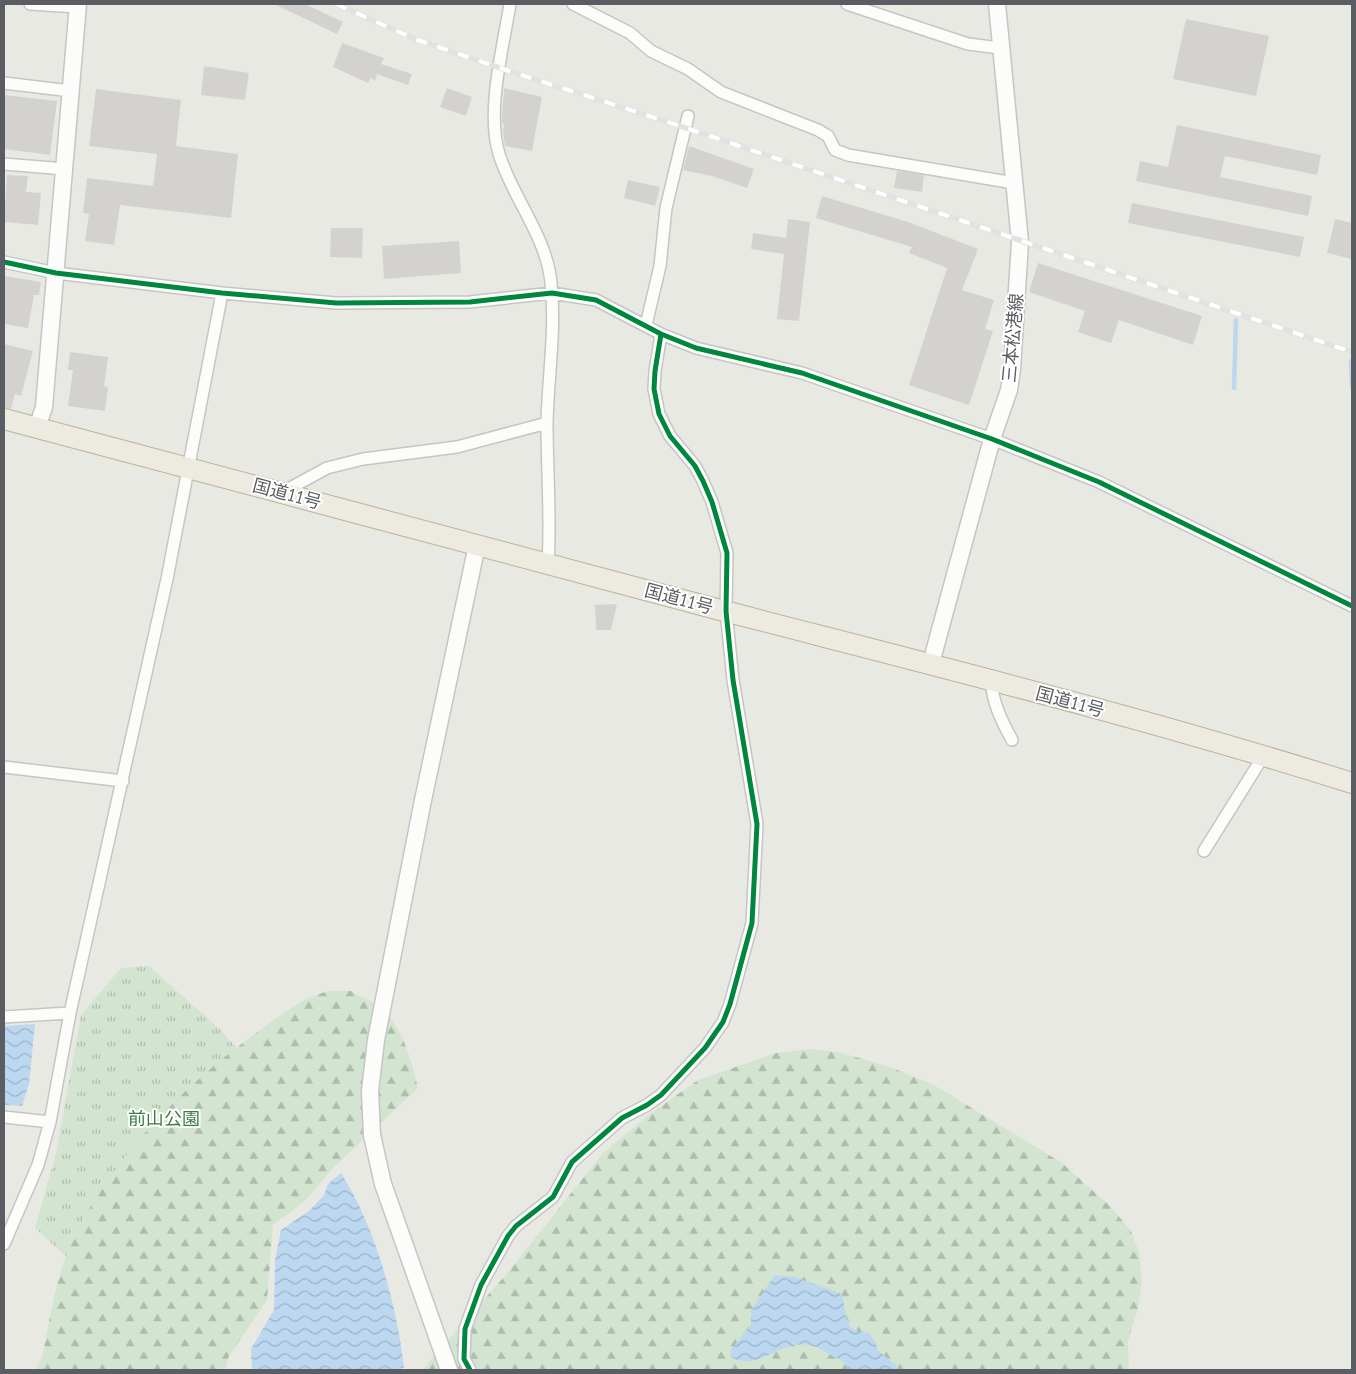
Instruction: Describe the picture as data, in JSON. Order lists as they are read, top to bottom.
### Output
{
  "streets": {
    "highway": ["国道11号"],
    "street": ["三本松港線"]
  },
  "crossings": [
    ["三本松港線", "国道11号"]
  ],
  "parks": ["前山公園"]
}
